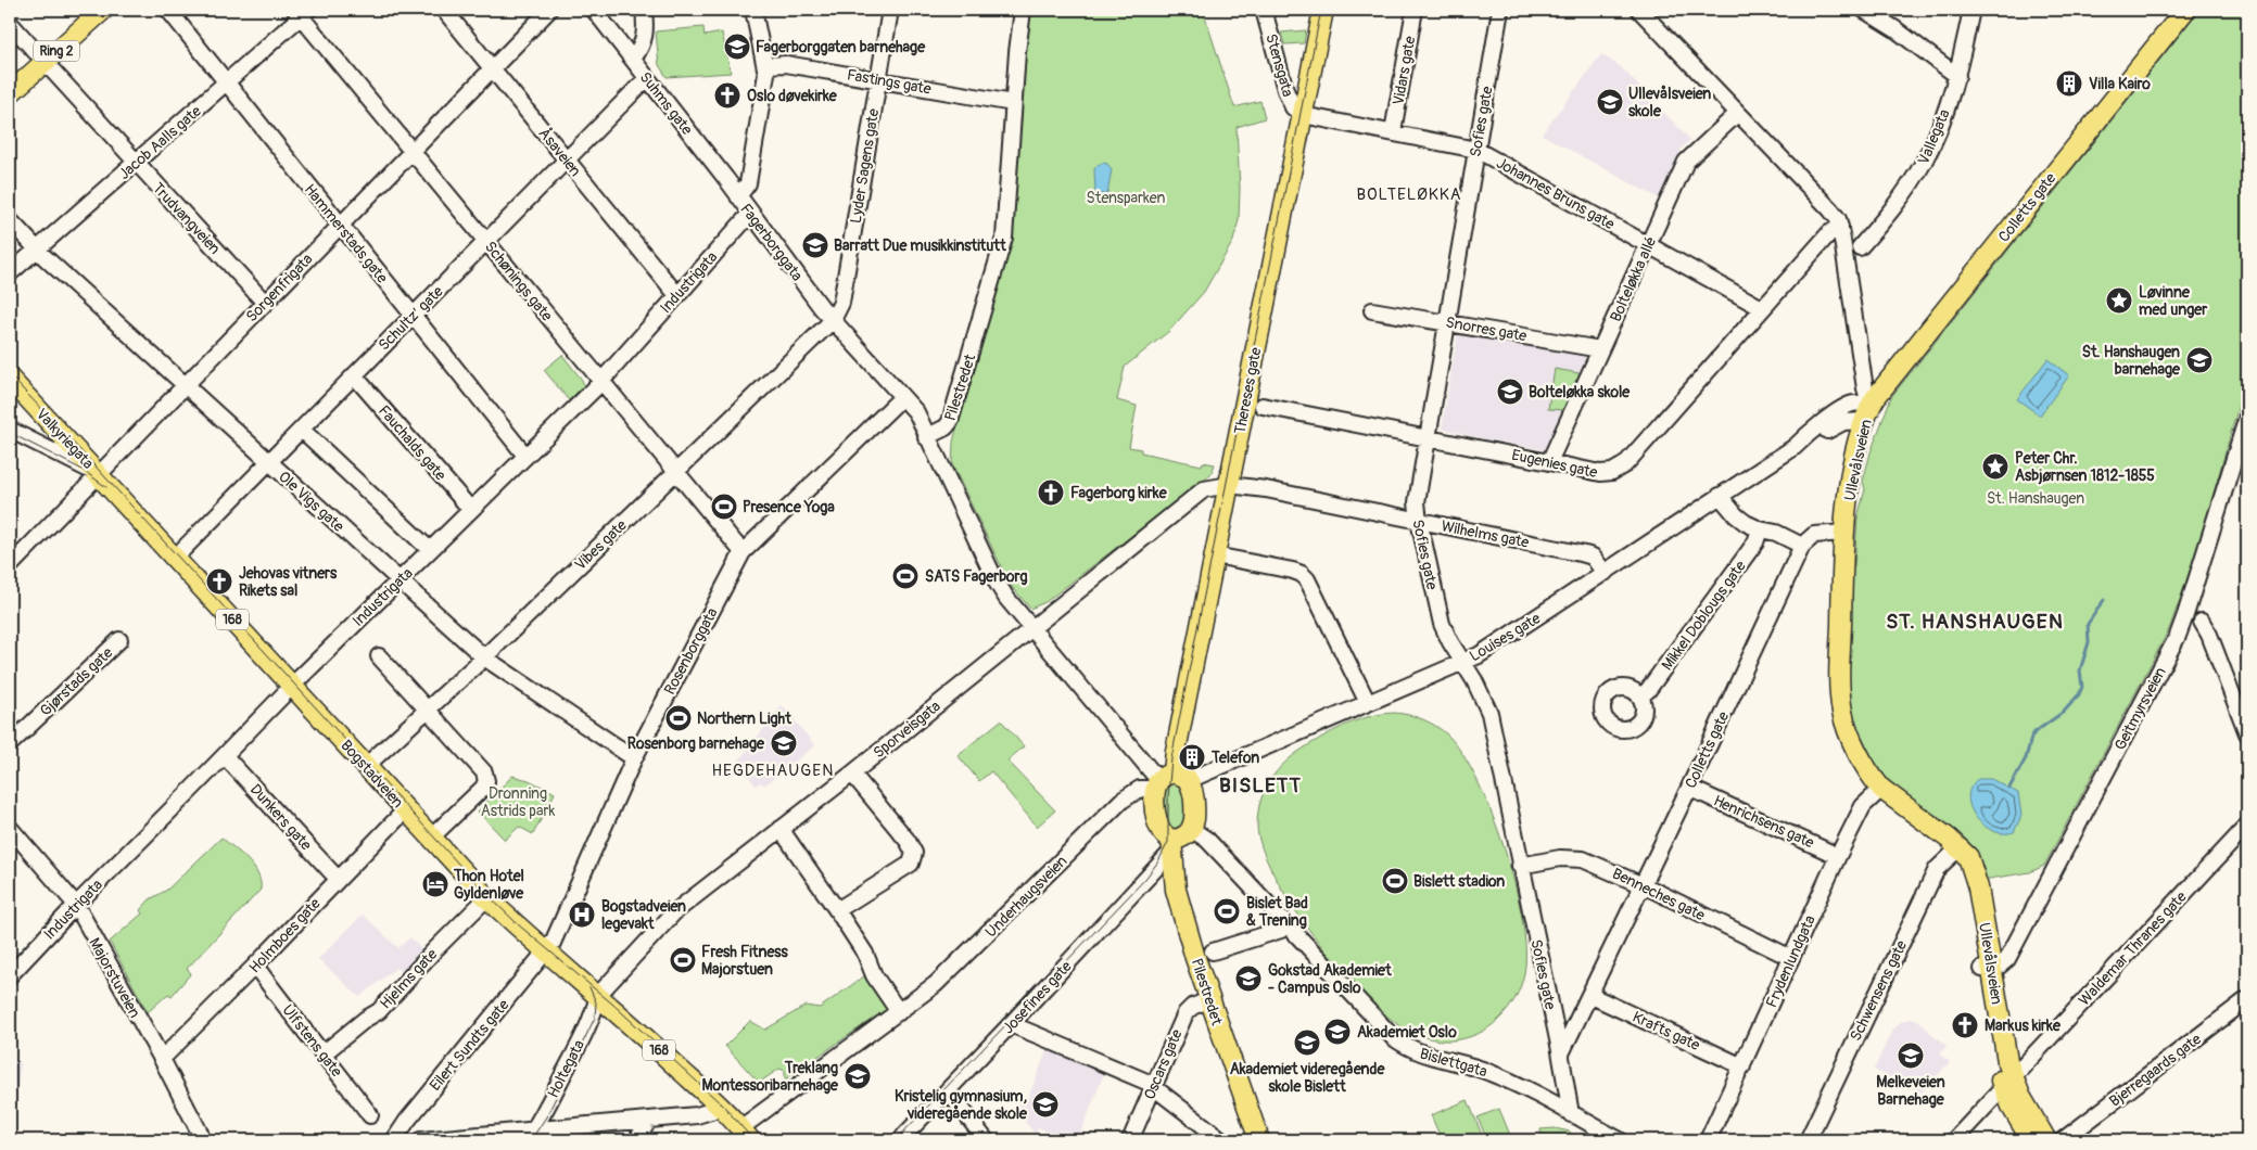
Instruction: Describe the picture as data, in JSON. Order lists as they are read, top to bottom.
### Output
{
  "streets": {
    "main road": [
      "Ring 2",
      "Colletts gate",
      "Pilestredet",
      "Thereses gate",
      "Valkyriegata",
      "Ullevålsveien",
      "168",
      "Bogstadveien"
    ],
    "street": [
      "Stensgata",
      "Vidars gate",
      "Fastings gate",
      "Suhms gate",
      "Sofies gate",
      "Vallegata",
      "Jacob Aalls gate",
      "Åsaveien",
      "Lyder Sagens gate",
      "Johannes Bruns gate",
      "Trudvangveien",
      "Hammerstads gate",
      "Fagerborggata",
      "Bolteløkka allé",
      "Schønings gate",
      "Industrigata",
      "Sorgenfrigata",
      "Schultz’ gate",
      "Snorres gate",
      "Fauchalds gate",
      "Eugenies gate",
      "Ole Vigs gate",
      "Wilhelms gate",
      "Vibes gate",
      "Mikkel Doblougs gate",
      "Louises gate",
      "Rosenborggata",
      "Gjørstads gate",
      "Geitmyrsveien",
      "Sporveisgata",
      "Dunkers gate",
      "Henrichsens gate",
      "Benneches gate",
      "Underhaugsveien",
      "Holmboes gate",
      "Waldemar Thranes gate",
      "Frydenlundgata",
      "Majorstuveien",
      "Hjelms gate",
      "Schwensens gate",
      "Josefines gate",
      "Krafts gate",
      "Ulfstens gate",
      "Eilert Sundts gate",
      "Bislettgata",
      "Oscars gate",
      "Holtegata",
      "Bjerregaards gate"
    ]
  },
  "crossings": [
    ["Ring 2", "Trudvangveien"],
    ["Stensgata", "Johannes Bruns gate"],
    ["Stensgata", "Thereses gate"],
    ["Vidars gate", "Johannes Bruns gate"],
    ["Fastings gate", "Lyder Sagens gate"],
    ["Fastings gate", "Fagerborggata"],
    ["Fastings gate", "Pilestredet"],
    ["Suhms gate", "Fagerborggata"],
    ["Suhms gate", "Schultz’ gate"],
    ["Sofies gate", "Johannes Bruns gate"],
    ["Sofies gate", "Colletts gate"],
    ["Sofies gate", "Snorres gate"],
    ["Sofies gate", "Eugenies gate"],
    ["Sofies gate", "Wilhelms gate"],
    ["Sofies gate", "Louises gate"],
    ["Sofies gate", "Benneches gate"],
    ["Sofies gate", "Bislettgata"],
    ["Jacob Aalls gate", "Trudvangveien"],
    ["Jacob Aalls gate", "Hammerstads gate"],
    ["Jacob Aalls gate", "Schønings gate"],
    ["Jacob Aalls gate", "Ole Vigs gate"],
    ["Åsaveien", "Industrigata"],
    ["Åsaveien", "Sorgenfrigata"],
    ["Åsaveien", "Schultz’ gate"],
    ["Lyder Sagens gate", "Fagerborggata"],
    ["Lyder Sagens gate", "Vibes gate"],
    ["Johannes Bruns gate", "Bolteløkka allé"],
    ["Johannes Bruns gate", "Thereses gate"],
    ["Johannes Bruns gate", "Eugenies gate"],
    ["Colletts gate", "Ullevålsveien"],
    ["Colletts gate", "Louises gate"],
    ["Colletts gate", "Henrichsens gate"],
    ["Colletts gate", "Benneches gate"],
    ["Colletts gate", "Krafts gate"],
    ["Trudvangveien", "Sorgenfrigata"],
    ["Hammerstads gate", "Industrigata"],
    ["Hammerstads gate", "Sorgenfrigata"],
    ["Hammerstads gate", "Schultz’ gate"],
    ["Fagerborggata", "Industrigata"],
    ["Fagerborggata", "Pilestredet"],
    ["Fagerborggata", "Vibes gate"],
    ["Fagerborggata", "Rosenborggata"],
    ["Bolteløkka allé", "Snorres gate"],
    ["Bolteløkka allé", "Ullevålsveien"],
    ["Bolteløkka allé", "Eugenies gate"],
    ["Schønings gate", "Industrigata"],
    ["Schønings gate", "Sorgenfrigata"],
    ["Schønings gate", "Schultz’ gate"],
    ["Schønings gate", "Vibes gate"],
    ["Schønings gate", "Rosenborggata"],
    ["Industrigata", "Fauchalds gate"],
    ["Industrigata", "Ole Vigs gate"],
    ["Industrigata", "Bogstadveien"],
    ["Industrigata", "Dunkers gate"],
    ["Industrigata", "Majorstuveien"],
    ["Sorgenfrigata", "Valkyriegata"],
    ["Sorgenfrigata", "Ole Vigs gate"],
    ["Sorgenfrigata", "Bogstadveien"],
    ["Schultz’ gate", "Fauchalds gate"],
    ["Schultz’ gate", "Ole Vigs gate"],
    ["Schultz’ gate", "Bogstadveien"],
    ["Pilestredet", "Josefines gate"],
    ["Pilestredet", "Oscars gate"],
    ["Thereses gate", "Wilhelms gate"],
    ["Thereses gate", "Louises gate"],
    ["Thereses gate", "Sporveisgata"],
    ["Thereses gate", "Underhaugsveien"],
    ["Valkyriegata", "Bogstadveien"],
    ["Ullevålsveien", "Eugenies gate"],
    ["Ullevålsveien", "Louises gate"],
    ["Ullevålsveien", "Geitmyrsveien"],
    ["Ullevålsveien", "Waldemar Thranes gate"],
    ["Ullevålsveien", "Frydenlundgata"],
    ["Ullevålsveien", "Schwensens gate"],
    ["Ole Vigs gate", "Vibes gate"],
    ["Ole Vigs gate", "Rosenborggata"],
    ["Wilhelms gate", "Louises gate"],
    ["Wilhelms gate", "Sporveisgata"],
    ["Vibes gate", "Bogstadveien"],
    ["Louises gate", "Underhaugsveien"],
    ["Rosenborggata", "Bogstadveien"],
    ["Rosenborggata", "Eilert Sundts gate"],
    ["Sporveisgata", "Bogstadveien"],
    ["Sporveisgata", "Holtegata"],
    ["Bogstadveien", "Underhaugsveien"],
    ["Bogstadveien", "Holmboes gate"],
    ["Bogstadveien", "Hjelms gate"],
    ["Bogstadveien", "Eilert Sundts gate"],
    ["Bogstadveien", "Holtegata"],
    ["Dunkers gate", "Holmboes gate"],
    ["Henrichsens gate", "Frydenlundgata"],
    ["Benneches gate", "Frydenlundgata"],
    ["Holmboes gate", "Majorstuveien"],
    ["Holmboes gate", "Ulfstens gate"],
    ["Frydenlundgata", "Krafts gate"],
    ["Hjelms gate", "Ulfstens gate"]
  ],
  "districts": [
    "BOLTELØKKA",
    "ST. HANSHAUGEN",
    "HEGDEHAUGEN",
    "BISLETT"
  ],
  "parks": ["Stensparken", "St. Hanshaugen", "Dronning Astrids park"],
  "places": {
    "school or university": [
      "Fagerborggaten barnehage",
      "Ullevålsveien skole",
      "Barratt Due musikkinstitutt",
      "St. Hanshaugen barnehage",
      "Bolteløkka skole",
      "Rosenborg barnehage",
      "Gokstad Akademiet - Campus Oslo",
      "Akademiet Oslo",
      "Akademiet videregående skole Bislett",
      "Melkeveien Barnehage",
      "Treklang Montessoribarnehage",
      "Kristelig gymnasium, videregående skole"
    ],
    "building": ["Villa Kairo", "Telefon"],
    "church": [
      "Oslo døvekirke",
      "Fagerborg kirke",
      "Jehovas vitners Rikets sal",
      "Markus kirke"
    ],
    "place": ["Løvinne med unger", "Peter Chr. Asbjørnsen 1812-1855"],
    "sports": [
      "Presence Yoga",
      "SATS Fagerborg",
      "Northern Light",
      "Bislett stadion",
      "Bislet Bad & Trening",
      "Fresh Fitness Majorstuen"
    ],
    "hotel": ["Thon Hotel Gyldenløve"],
    "hospital": ["Bogstadveien legevakt"]
  }
}
